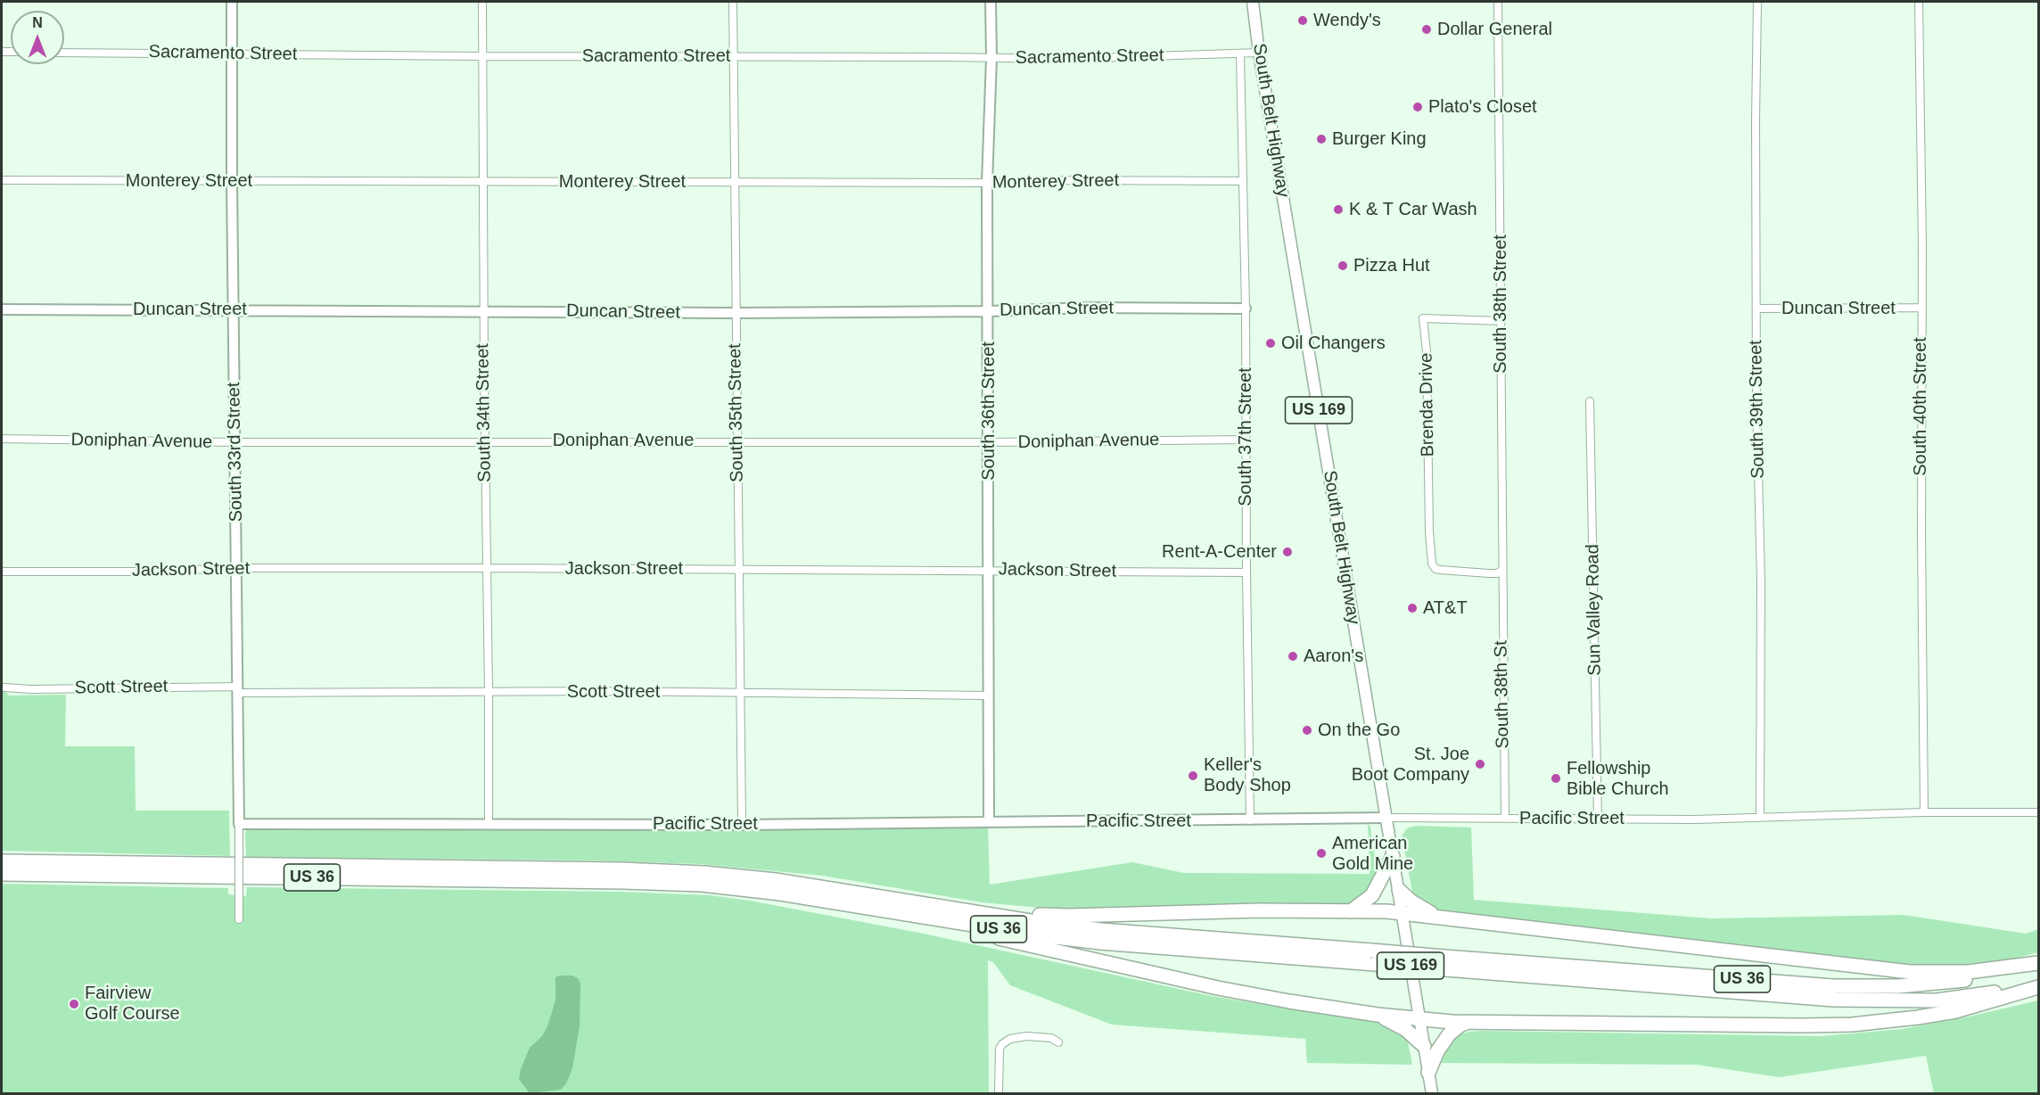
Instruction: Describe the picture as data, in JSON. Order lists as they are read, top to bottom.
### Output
{
  "streets": {
    "highway": ["US 36"],
    "main road": ["South Belt Highway", "US 169"],
    "street": [
      "Sacramento Street",
      "Monterey Street",
      "South 38th Street",
      "Duncan Street",
      "Brenda Drive",
      "South 40th Street",
      "South 39th Street",
      "South 36th Street",
      "South 34th Street",
      "South 35th Street",
      "South 37th Street",
      "Doniphan Avenue",
      "South 33rd Street",
      "Jackson Street",
      "Sun Valley Road",
      "Scott Street",
      "South 38th St",
      "Pacific Street"
    ]
  },
  "crossings": [
    ["Sacramento Street", "South Belt Highway"],
    ["Sacramento Street", "South 36th Street"],
    ["Sacramento Street", "South 34th Street"],
    ["Sacramento Street", "South 35th Street"],
    ["Sacramento Street", "South 37th Street"],
    ["Sacramento Street", "South 33rd Street"],
    ["South Belt Highway", "Pacific Street"],
    ["Monterey Street", "South 36th Street"],
    ["Monterey Street", "South 34th Street"],
    ["Monterey Street", "South 35th Street"],
    ["Monterey Street", "South 37th Street"],
    ["Monterey Street", "South 33rd Street"],
    ["South 38th Street", "Brenda Drive"],
    ["South 38th Street", "South 38th St"],
    ["Duncan Street", "South 40th Street"],
    ["Duncan Street", "South 39th Street"],
    ["Duncan Street", "South 36th Street"],
    ["Duncan Street", "South 34th Street"],
    ["Duncan Street", "South 35th Street"],
    ["Duncan Street", "South 37th Street"],
    ["Duncan Street", "South 33rd Street"],
    ["Brenda Drive", "South 38th St"],
    ["South 40th Street", "Pacific Street"],
    ["South 39th Street", "Pacific Street"],
    ["South 36th Street", "Doniphan Avenue"],
    ["South 36th Street", "Jackson Street"],
    ["South 36th Street", "Scott Street"],
    ["South 36th Street", "Pacific Street"],
    ["South 34th Street", "Doniphan Avenue"],
    ["South 34th Street", "Jackson Street"],
    ["South 34th Street", "Scott Street"],
    ["South 34th Street", "Pacific Street"],
    ["South 35th Street", "Doniphan Avenue"],
    ["South 35th Street", "Jackson Street"],
    ["South 35th Street", "Scott Street"],
    ["South 35th Street", "Pacific Street"],
    ["South 37th Street", "Doniphan Avenue"],
    ["South 37th Street", "Jackson Street"],
    ["South 37th Street", "Pacific Street"],
    ["Doniphan Avenue", "South 33rd Street"],
    ["South 33rd Street", "Jackson Street"],
    ["South 33rd Street", "Scott Street"],
    ["South 33rd Street", "Pacific Street"],
    ["Sun Valley Road", "Pacific Street"],
    ["South 38th St", "Pacific Street"]
  ],
  "places": [
    "Wendy's",
    "Dollar General",
    "Plato's Closet",
    "Burger King",
    "K & T Car Wash",
    "Pizza Hut",
    "Oil Changers",
    "Rent-A-Center",
    "AT&T",
    "Aaron's",
    "On the Go",
    "St. Joe Boot Company",
    "Keller's Body Shop",
    "Fellowship Bible Church",
    "American Gold Mine",
    "Fairview Golf Course"
  ],
  "north": "top"
}
